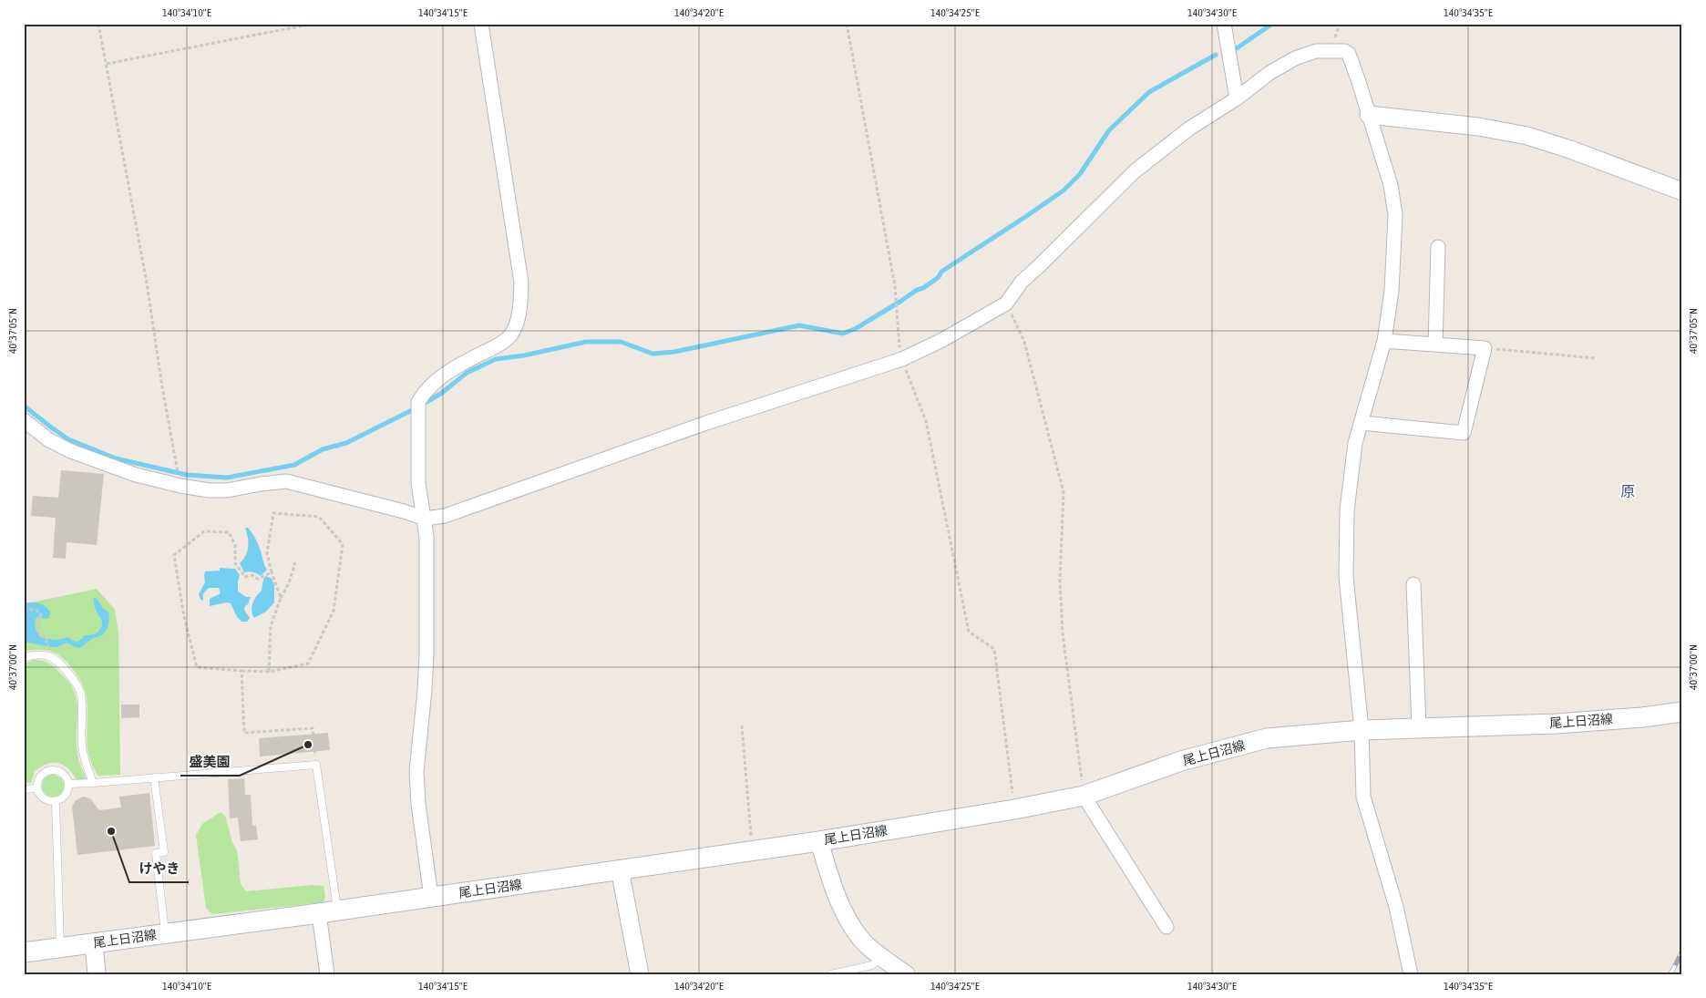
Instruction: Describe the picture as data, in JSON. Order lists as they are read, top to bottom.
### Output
{
  "streets": {
    "main road": ["尾上日沼線"]
  },
  "districts": ["原"],
  "places": ["盛美園", "けやき"],
  "coordinates": [
    "140°34'10\"E",
    "140°34'15\"E",
    "140°34'20\"E",
    "140°34'25\"E",
    "140°34'30\"E",
    "140°34'35\"E",
    "40°37'05\"N",
    "40°37'00\"N"
  ]
}
